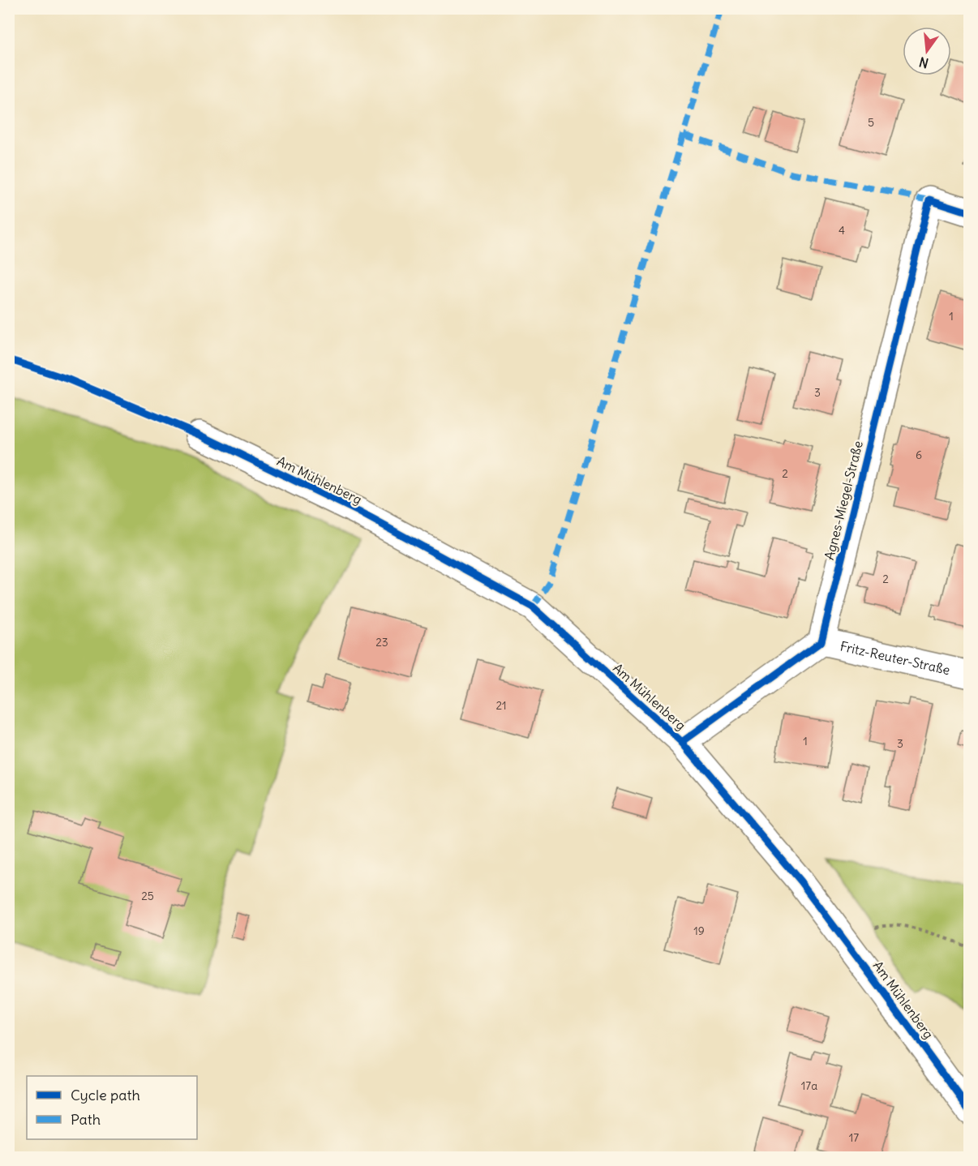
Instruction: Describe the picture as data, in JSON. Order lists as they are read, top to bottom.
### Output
{
  "streets": {
    "street": ["Am Mühlenberg", "Agnes-Miegel-Straße", "Fritz-Reuter-Straße"]
  },
  "crossings": [
    ["Agnes-Miegel-Straße", "Fritz-Reuter-Straße"]
  ],
  "house_numbers": [
    "5",
    "4",
    "1",
    "3",
    "6",
    "2",
    "2",
    "23",
    "21",
    "1",
    "3",
    "25",
    "19",
    "17a",
    "17"
  ],
  "legend": ["Cycle path", "Path"],
  "north": "bottom"
}
